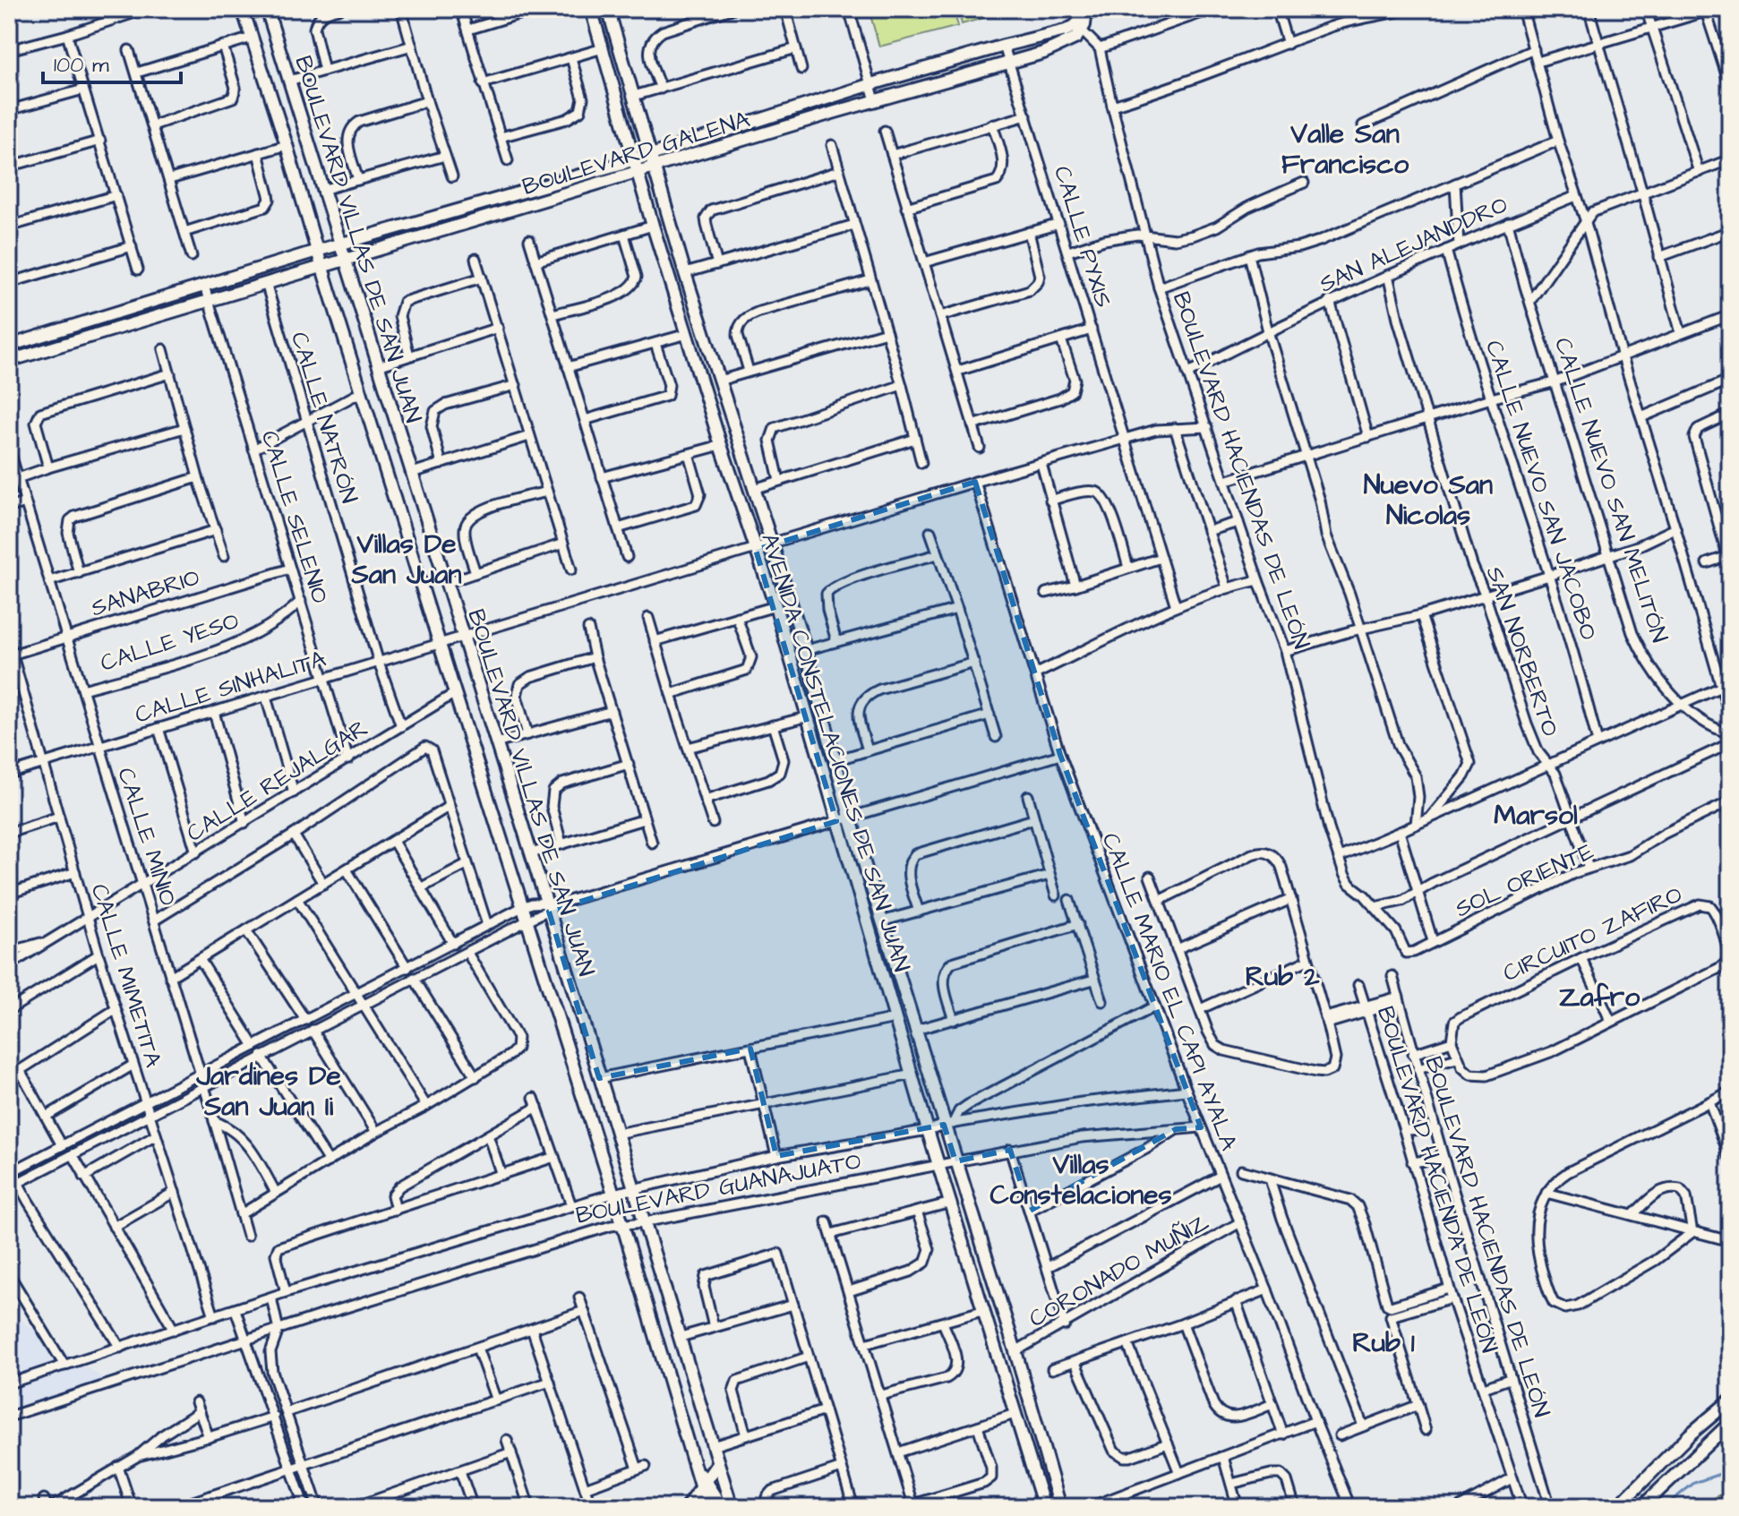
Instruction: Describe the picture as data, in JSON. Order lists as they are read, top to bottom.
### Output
{
  "streets": {
    "street": [
      "BOULEVARD GALENA",
      "CALLE PYXIS",
      "BOULEVARD VILLAS DE SAN JUAN",
      "SAN ALEJANDDRO",
      "CALLE NATRÓN",
      "BOULEVARD HACIENDAS DE LEÓN",
      "CALLE NUEVO SAN JACOBO",
      "CALLE NUEVO SAN MELITÓN",
      "CALLE SELENIO",
      "SANABRIO",
      "CALLE YESO",
      "SAN NORBERTO",
      "CALLE SINHALITA",
      "AVENIDA CONSTELACIONES DE SAN JUAN",
      "CALLE REJALGAR",
      "CALLE MINIO",
      "SOL ORIENTE",
      "CIRCUITO ZAFIRO",
      "CALLE MIMETITA",
      "CALLE MARIO EL CAPI AYALA",
      "BOULEVARD HACIENDA DE LEÓN",
      "BOULEVARD GUANAJUATO",
      "CORONADO MUÑIZ"
    ]
  },
  "crossings": [
    ["BOULEVARD GALENA", "CALLE PYXIS"],
    ["BOULEVARD GALENA", "BOULEVARD VILLAS DE SAN JUAN"],
    ["BOULEVARD GALENA", "CALLE NATRÓN"],
    ["BOULEVARD GALENA", "CALLE SELENIO"],
    ["BOULEVARD GALENA", "AVENIDA CONSTELACIONES DE SAN JUAN"],
    ["CALLE PYXIS", "CALLE SINHALITA"],
    ["BOULEVARD VILLAS DE SAN JUAN", "CALLE SINHALITA"],
    ["BOULEVARD VILLAS DE SAN JUAN", "CALLE REJALGAR"],
    ["BOULEVARD VILLAS DE SAN JUAN", "BOULEVARD GUANAJUATO"],
    ["SAN ALEJANDDRO", "BOULEVARD HACIENDAS DE LEÓN"],
    ["SAN ALEJANDDRO", "CALLE NUEVO SAN JACOBO"],
    ["SAN ALEJANDDRO", "CALLE NUEVO SAN MELITÓN"],
    ["SAN ALEJANDDRO", "SAN NORBERTO"],
    ["CALLE NATRÓN", "CALLE SINHALITA"],
    ["CALLE NATRÓN", "CALLE REJALGAR"],
    ["BOULEVARD HACIENDAS DE LEÓN", "CALLE SINHALITA"],
    ["BOULEVARD HACIENDAS DE LEÓN", "SOL ORIENTE"],
    ["CALLE SELENIO", "SANABRIO"],
    ["CALLE SELENIO", "CALLE YESO"],
    ["CALLE SELENIO", "CALLE SINHALITA"],
    ["CALLE SELENIO", "CALLE REJALGAR"],
    ["SANABRIO", "CALLE MINIO"],
    ["SANABRIO", "CALLE MIMETITA"],
    ["CALLE YESO", "CALLE MINIO"],
    ["SAN NORBERTO", "SOL ORIENTE"],
    ["CALLE SINHALITA", "AVENIDA CONSTELACIONES DE SAN JUAN"],
    ["CALLE SINHALITA", "CALLE MINIO"],
    ["CALLE SINHALITA", "CALLE MIMETITA"],
    ["CALLE SINHALITA", "CALLE MARIO EL CAPI AYALA"],
    ["AVENIDA CONSTELACIONES DE SAN JUAN", "BOULEVARD GUANAJUATO"],
    ["AVENIDA CONSTELACIONES DE SAN JUAN", "CORONADO MUÑIZ"],
    ["CALLE REJALGAR", "CALLE MINIO"],
    ["CALLE REJALGAR", "CALLE MIMETITA"],
    ["CALLE MIMETITA", "BOULEVARD GUANAJUATO"],
    ["CALLE MARIO EL CAPI AYALA", "BOULEVARD GUANAJUATO"],
    ["CALLE MARIO EL CAPI AYALA", "CORONADO MUÑIZ"]
  ],
  "districts": [
    "Valle San Francisco",
    "Nuevo San Nicolas",
    "Villas De San Juan",
    "Marsol",
    "Rub 2",
    "Zafro",
    "Jardines De San Juan Ii",
    "Villas Constelaciones",
    "Rub 1"
  ],
  "scale_bar": "100 m"
}
